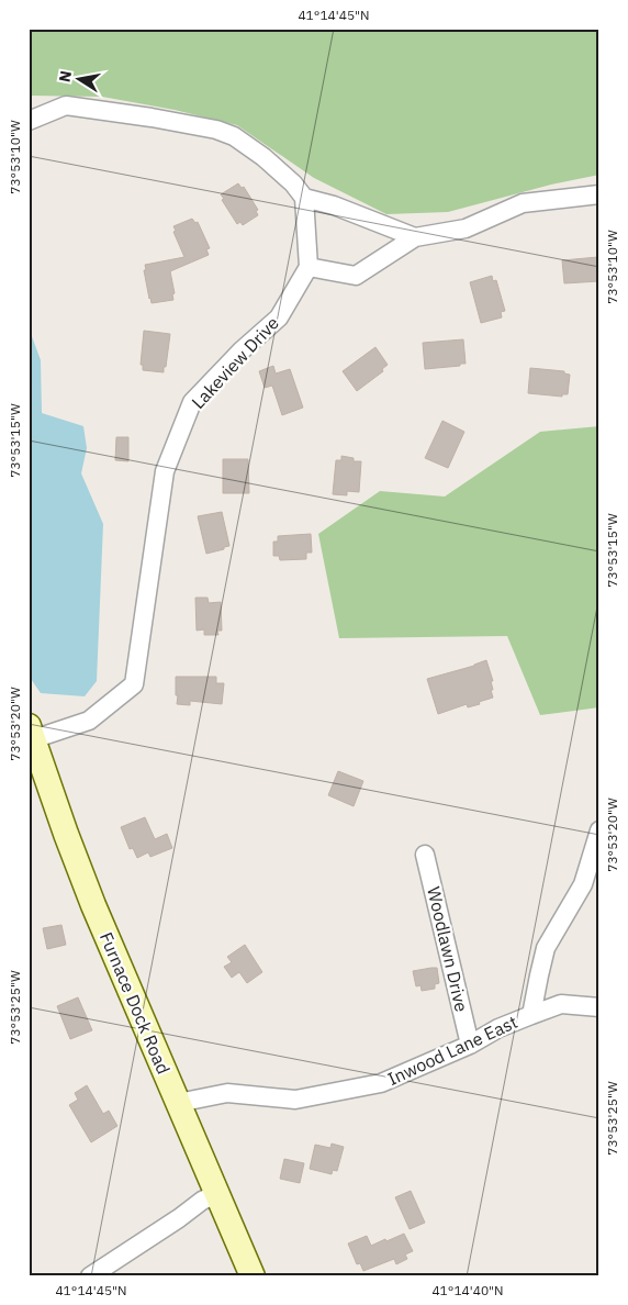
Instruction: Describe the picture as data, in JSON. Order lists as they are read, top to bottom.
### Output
{
  "streets": {
    "street": [
      "Lakeview Drive",
      "Woodlawn Drive",
      "Furnace Dock Road",
      "Inwood Lane East"
    ]
  },
  "crossings": [
    ["Lakeview Drive", "Furnace Dock Road"],
    ["Woodlawn Drive", "Inwood Lane East"],
    ["Furnace Dock Road", "Inwood Lane East"]
  ],
  "north": "left",
  "coordinates": [
    "41°14'45\"N",
    "73°53'10\"W",
    "73°53'15\"W",
    "73°53'20\"W",
    "73°53'25\"W",
    "41°14'40\"N"
  ]
}
